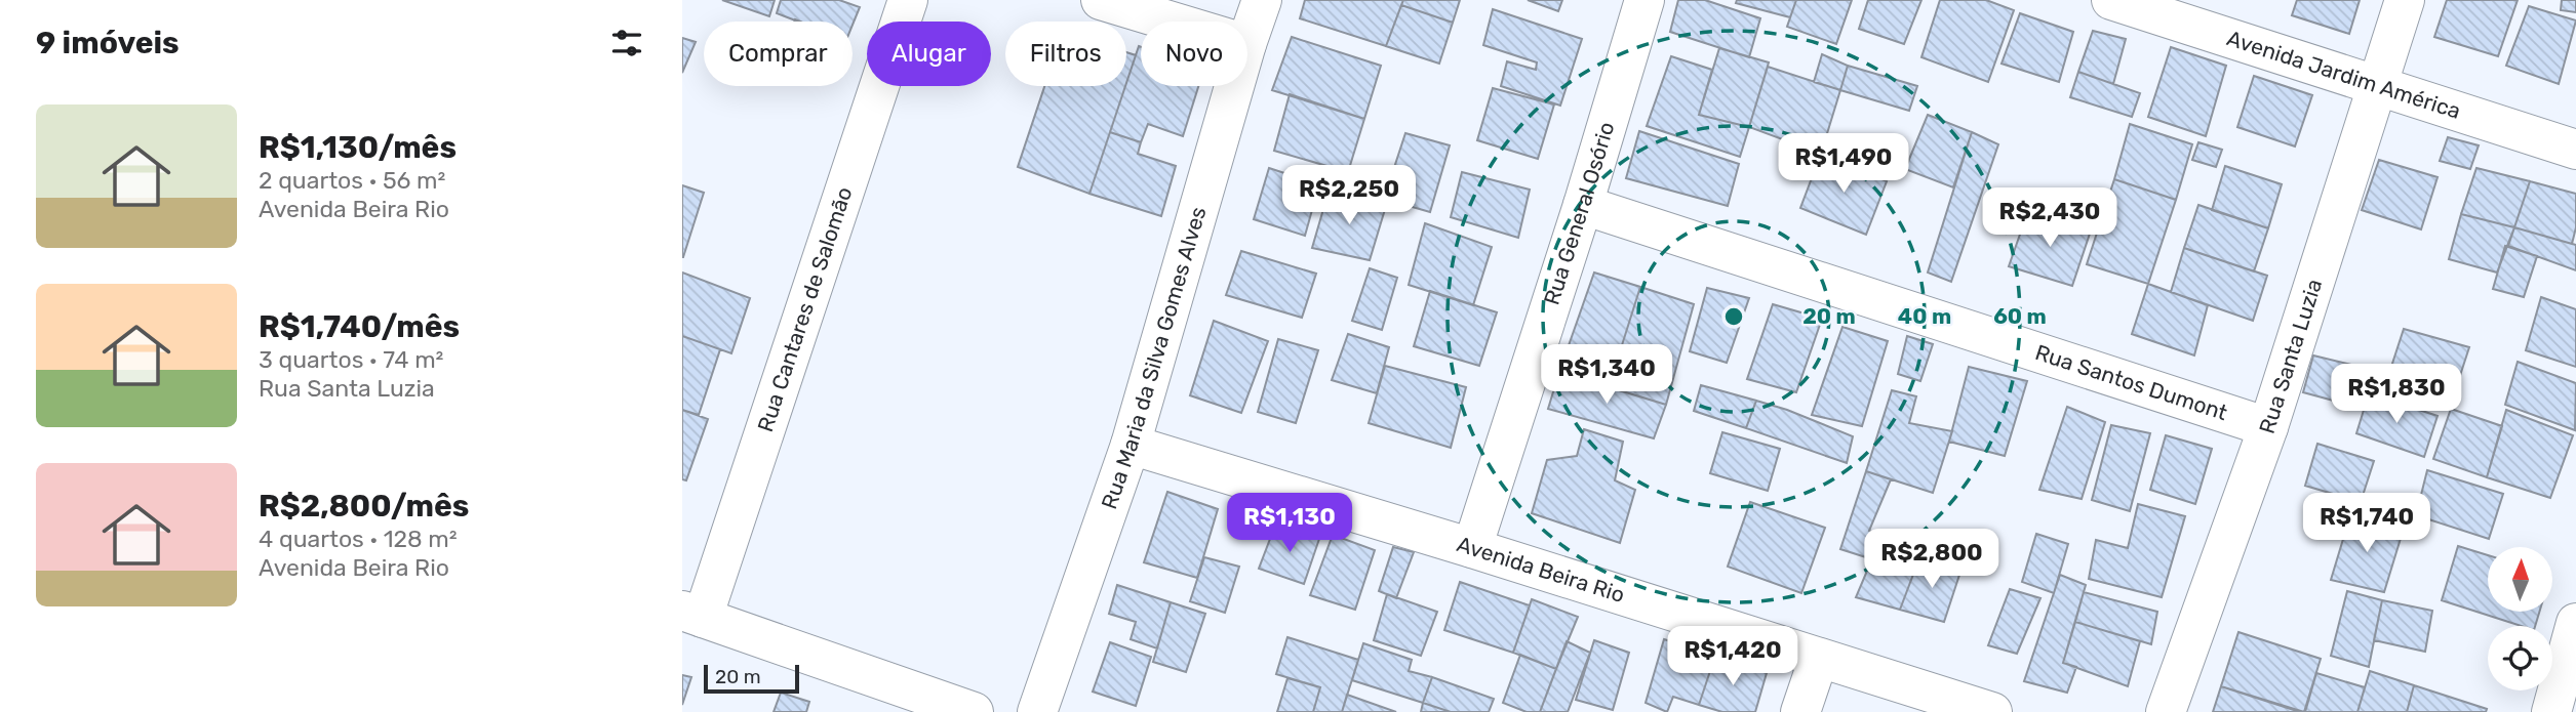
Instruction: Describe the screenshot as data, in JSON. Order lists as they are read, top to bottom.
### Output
{
  "streets": {
    "street": [
      "Avenida Jardim América",
      "Rua General Osório",
      "Rua Cantares de Salomão",
      "Rua Maria da Silva Gomes Alves",
      "Rua Santa Luzia",
      "Rua Santos Dumont",
      "Avenida Beira Rio"
    ]
  },
  "crossings": [
    ["Avenida Jardim América", "Rua Santa Luzia"],
    ["Rua General Osório", "Rua Santos Dumont"],
    ["Rua General Osório", "Avenida Beira Rio"],
    ["Rua Maria da Silva Gomes Alves", "Avenida Beira Rio"],
    ["Rua Santa Luzia", "Rua Santos Dumont"]
  ],
  "scale_bar": "20 m",
  "north": "top",
  "page": {
    "heading": "9 imóveis",
    "chip": [
      "Comprar",
      "Alugar",
      "Filtros",
      "Novo"
    ],
    "list": [
      {
        "name": "R$1,130/mês",
        "note": "2 quartos · 56 m² · Avenida Beira Rio"
      },
      {
        "name": "R$1,740/mês",
        "note": "3 quartos · 74 m² · Rua Santa Luzia"
      },
      {
        "name": "R$2,800/mês",
        "note": "4 quartos · 128 m² · Avenida Beira Rio"
      }
    ],
    "price": [
      "R$1,490",
      "R$2,250",
      "R$2,430",
      "R$1,340",
      "R$1,830",
      "R$1,130",
      "R$1,740",
      "R$2,800",
      "R$1,420"
    ],
    "scale": "20 m"
  },
  "rings": ["20 m", "40 m", "60 m"]
}
